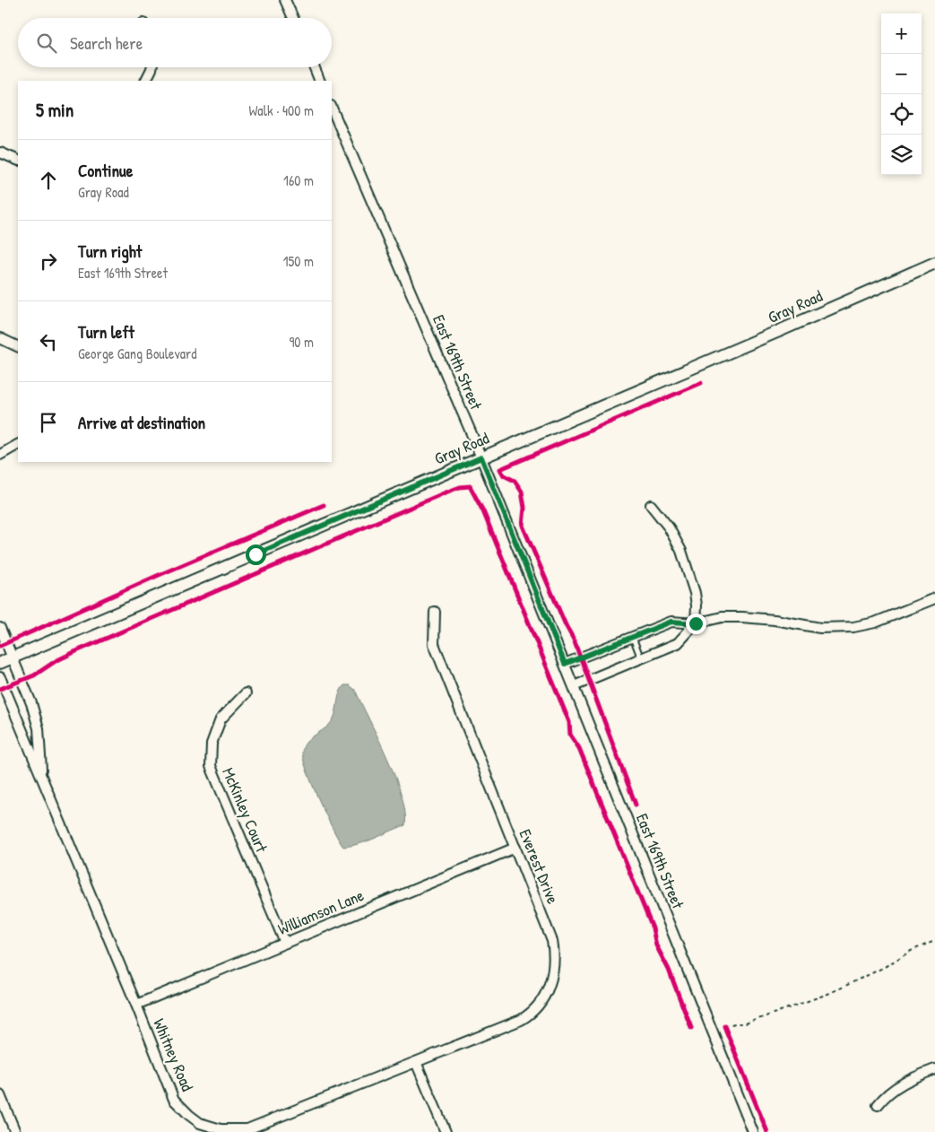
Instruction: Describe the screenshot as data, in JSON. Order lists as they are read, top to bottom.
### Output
{
  "streets": {
    "street": [
      "Gray Road",
      "East 169th Street",
      "McKinley Court",
      "Everest Drive",
      "Williamson Lane",
      "Whitney Road"
    ]
  },
  "crossings": [
    ["Gray Road", "East 169th Street"],
    ["Gray Road", "Whitney Road"],
    ["McKinley Court", "Williamson Lane"],
    ["Everest Drive", "Williamson Lane"],
    ["Everest Drive", "Whitney Road"],
    ["Williamson Lane", "Whitney Road"]
  ],
  "page": {
    "map_buttons": ["+", "−"],
    "search": "Search here",
    "heading": ["5 min", "Walk · 400 m"],
    "list": [
      ["Continue", "Gray Road", "160 m"],
      ["Turn right", "East 169th Street", "150 m"],
      ["Turn left", "George Gang Boulevard", "90 m"],
      "Arrive at destination"
    ]
  }
}
